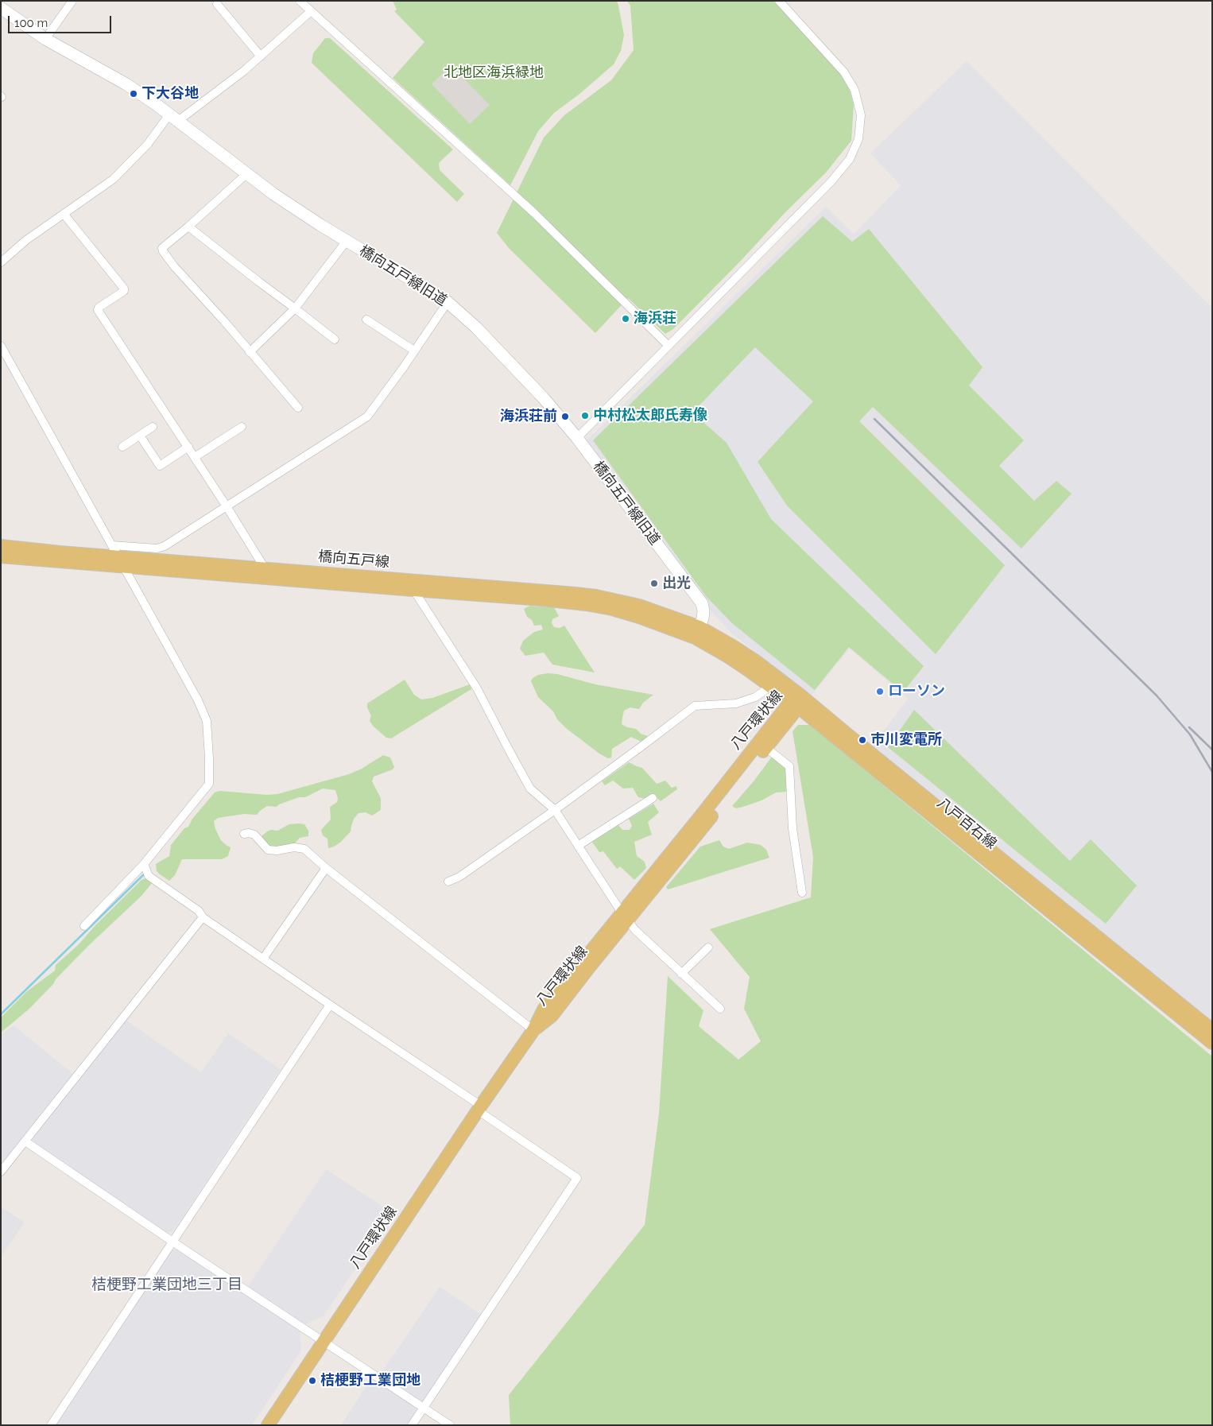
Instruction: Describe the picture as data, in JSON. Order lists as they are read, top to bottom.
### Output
{
  "streets": {
    "main road": ["橋向五戸線", "八戸環状線", "八戸百石線"],
    "street": ["橋向五戸線旧道"]
  },
  "crossings": [
    ["橋向五戸線旧道", "橋向五戸線"],
    ["橋向五戸線旧道", "八戸百石線"],
    ["橋向五戸線", "八戸百石線"],
    ["八戸環状線", "八戸百石線"]
  ],
  "districts": ["桔梗野工業団地三丁目"],
  "parks": ["北地区海浜緑地"],
  "places": [
    "下大谷地",
    "海浜荘",
    "中村松太郎氏寿像",
    "海浜荘前",
    "出光",
    "ローソン",
    "市川変電所",
    "桔梗野工業団地"
  ],
  "scale_bar": "100 m"
}
